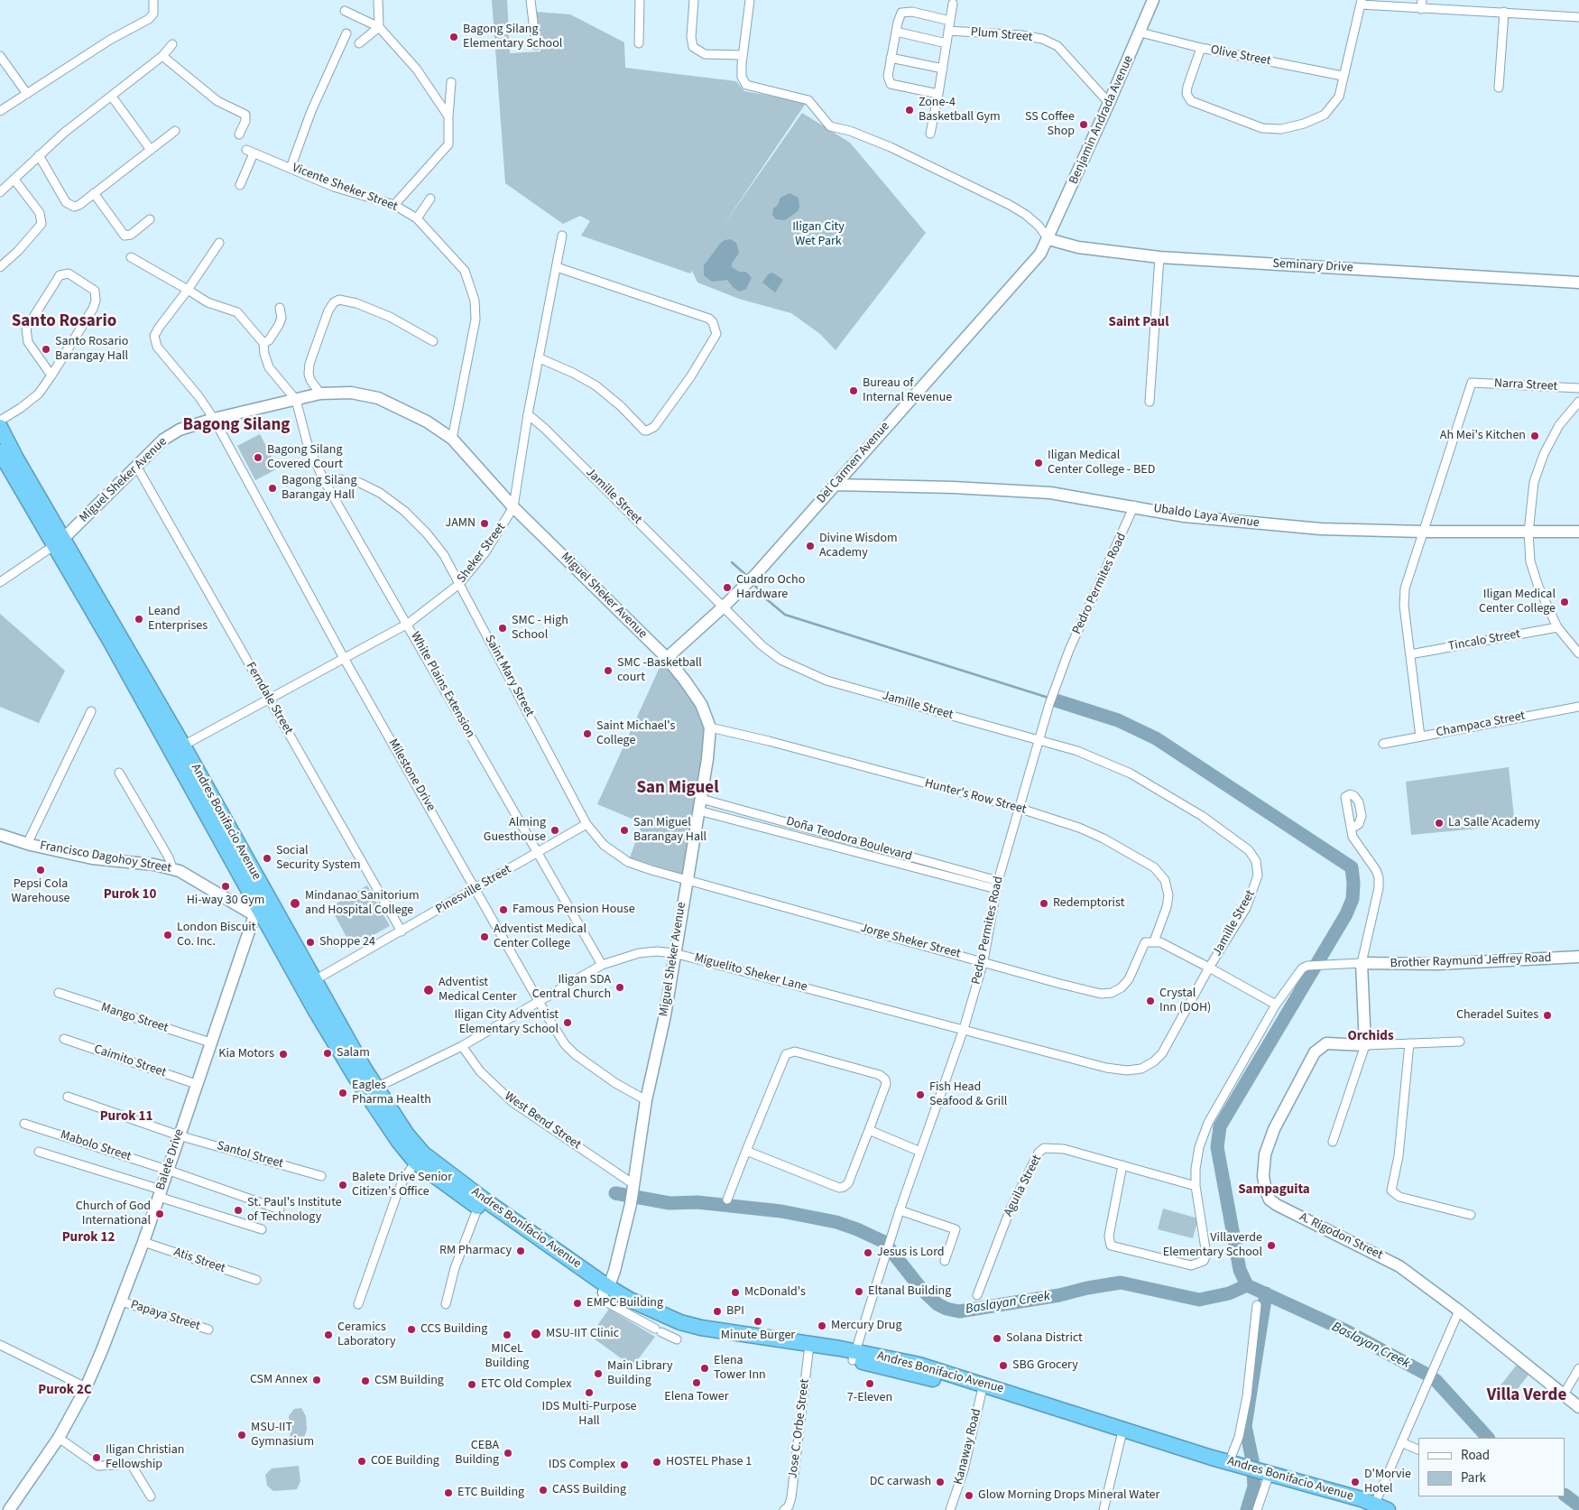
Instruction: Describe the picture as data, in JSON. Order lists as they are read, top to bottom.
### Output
{
  "streets": {
    "highway": ["Andres Bonifacio Avenue"],
    "street": [
      "Plum Street",
      "Olive Street",
      "Benjamin Andrada Avenue",
      "Vicente Sheker Street",
      "Seminary Drive",
      "Narra Street",
      "Del Carmen Avenue",
      "Miguel Sheker Avenue",
      "Jamille Street",
      "Ubaldo Laya Avenue",
      "Sheker Street",
      "Pedro Permites Road",
      "Tincalo Street",
      "Saint Mary Street",
      "White Plains Extension",
      "Ferndale Street",
      "Champaca Street",
      "Milestone Drive",
      "Hunter's Row Street",
      "Doña Teodora Boulevard",
      "Francisco Dagohoy Street",
      "Pinesville Street",
      "Jorge Sheker Street",
      "Brother Raymund Jeffrey Road",
      "Miguelito Sheker Lane",
      "Mango Street",
      "Caimito Street",
      "West Bend Street",
      "Mabolo Street",
      "Santol Street",
      "Balete Drive",
      "Aguila Street",
      "A. Rigodon Street",
      "Atis Street",
      "Papaya Street",
      "Jose C. Orbe Street",
      "Kanaway Road"
    ]
  },
  "crossings": [
    ["Plum Street", "Benjamin Andrada Avenue"],
    ["Olive Street", "Benjamin Andrada Avenue"],
    ["Benjamin Andrada Avenue", "Seminary Drive"],
    ["Benjamin Andrada Avenue", "Del Carmen Avenue"],
    ["Vicente Sheker Street", "Miguel Sheker Avenue"],
    ["Seminary Drive", "Del Carmen Avenue"],
    ["Narra Street", "Ubaldo Laya Avenue"],
    ["Del Carmen Avenue", "Miguel Sheker Avenue"],
    ["Del Carmen Avenue", "Jamille Street"],
    ["Del Carmen Avenue", "Ubaldo Laya Avenue"],
    ["Miguel Sheker Avenue", "Sheker Street"],
    ["Miguel Sheker Avenue", "Saint Mary Street"],
    ["Miguel Sheker Avenue", "White Plains Extension"],
    ["Miguel Sheker Avenue", "Ferndale Street"],
    ["Miguel Sheker Avenue", "Milestone Drive"],
    ["Miguel Sheker Avenue", "Hunter's Row Street"],
    ["Miguel Sheker Avenue", "Andres Bonifacio Avenue"],
    ["Miguel Sheker Avenue", "Doña Teodora Boulevard"],
    ["Miguel Sheker Avenue", "Jorge Sheker Street"],
    ["Miguel Sheker Avenue", "Miguelito Sheker Lane"],
    ["Miguel Sheker Avenue", "West Bend Street"],
    ["Jamille Street", "Sheker Street"],
    ["Jamille Street", "Pedro Permites Road"],
    ["Jamille Street", "Miguelito Sheker Lane"],
    ["Ubaldo Laya Avenue", "Pedro Permites Road"],
    ["Sheker Street", "Saint Mary Street"],
    ["Sheker Street", "White Plains Extension"],
    ["Sheker Street", "Ferndale Street"],
    ["Sheker Street", "Milestone Drive"],
    ["Sheker Street", "Andres Bonifacio Avenue"],
    ["Pedro Permites Road", "Hunter's Row Street"],
    ["Pedro Permites Road", "Andres Bonifacio Avenue"],
    ["Pedro Permites Road", "Doña Teodora Boulevard"],
    ["Pedro Permites Road", "Jorge Sheker Street"],
    ["Pedro Permites Road", "Miguelito Sheker Lane"],
    ["Saint Mary Street", "White Plains Extension"],
    ["Saint Mary Street", "Pinesville Street"],
    ["Saint Mary Street", "Jorge Sheker Street"],
    ["White Plains Extension", "Pinesville Street"],
    ["White Plains Extension", "Miguelito Sheker Lane"],
    ["Ferndale Street", "Pinesville Street"],
    ["Milestone Drive", "Pinesville Street"],
    ["Milestone Drive", "Miguelito Sheker Lane"],
    ["Hunter's Row Street", "Jorge Sheker Street"],
    ["Andres Bonifacio Avenue", "Francisco Dagohoy Street"],
    ["Andres Bonifacio Avenue", "Pinesville Street"],
    ["Andres Bonifacio Avenue", "Miguelito Sheker Lane"],
    ["Andres Bonifacio Avenue", "Balete Drive"],
    ["Andres Bonifacio Avenue", "Jose C. Orbe Street"],
    ["Andres Bonifacio Avenue", "Kanaway Road"],
    ["Francisco Dagohoy Street", "Balete Drive"],
    ["Miguelito Sheker Lane", "West Bend Street"],
    ["Mango Street", "Balete Drive"],
    ["Caimito Street", "Balete Drive"],
    ["Mabolo Street", "Balete Drive"],
    ["Santol Street", "Balete Drive"],
    ["Balete Drive", "Atis Street"],
    ["Balete Drive", "Papaya Street"]
  ],
  "districts": [
    "Santo Rosario",
    "Saint Paul",
    "Bagong Silang",
    "San Miguel",
    "Purok 10",
    "Orchids",
    "Purok 11",
    "Sampaguita",
    "Purok 12",
    "Purok 2C",
    "Villa Verde"
  ],
  "water": ["Baslayan Creek"],
  "parks": ["Iligan City Wet Park"],
  "places": [
    "Bagong Silang Elementary School",
    "Zone-4 Basketball Gym",
    "SS Coffee Shop",
    "Santo Rosario Barangay Hall",
    "Bureau of Internal Revenue",
    "Ah Mei's Kitchen",
    "Bagong Silang Covered Court",
    "Iligan Medical Center College - BED",
    "Bagong Silang Barangay Hall",
    "JAMN",
    "Divine Wisdom Academy",
    "Cuadro Ocho Hardware",
    "Iligan Medical Center College",
    "Leand Enterprises",
    "SMC - High School",
    "SMC -Basketball court",
    "Saint Michael's College",
    "La Salle Academy",
    "Alming Guesthouse",
    "San Miguel Barangay Hall",
    "Social Security System",
    "Pepsi Cola Warehouse",
    "Hi-way 30 Gym",
    "Mindanao Sanitorium and Hospital College",
    "Redemptorist",
    "Famous Pension House",
    "London Biscuit Co. Inc.",
    "Adventist Medical Center College",
    "Shoppe 24",
    "Iligan SDA Central Church",
    "Adventist Medical Center",
    "Crystal Inn (DOH)",
    "Cheradel Suites",
    "Iligan City Adventist Elementary School",
    "Salam",
    "Kia Motors",
    "Eagles Pharma Health",
    "Fish Head Seafood & Grill",
    "Balete Drive Senior Citizen's Office",
    "St. Paul's Institute of Technology",
    "Church of God International",
    "Villaverde Elementary School",
    "RM Pharmacy",
    "Jesus is Lord",
    "Eltanal Building",
    "McDonald's",
    "EMPC Building",
    "BPI",
    "Minute Burger",
    "Mercury Drug",
    "CCS Building",
    "MSU-IIT Clinic",
    "Ceramics Laboratory",
    "MICeL Building",
    "Solana District",
    "SBG Grocery",
    "Elena Tower Inn",
    "Main Library Building",
    "CSM Annex",
    "CSM Building",
    "Elena Tower",
    "7-Eleven",
    "ETC Old Complex",
    "IDS Multi-Purpose Hall",
    "MSU-IIT Gymnasium",
    "CEBA Building",
    "Iligan Christian Fellowship",
    "COE Building",
    "HOSTEL Phase 1",
    "IDS Complex",
    "DC carwash",
    "D'Morvie Hotel",
    "CASS Building",
    "ETC Building",
    "Glow Morning Drops Mineral Water"
  ],
  "legend": ["Road", "Park"]
}
